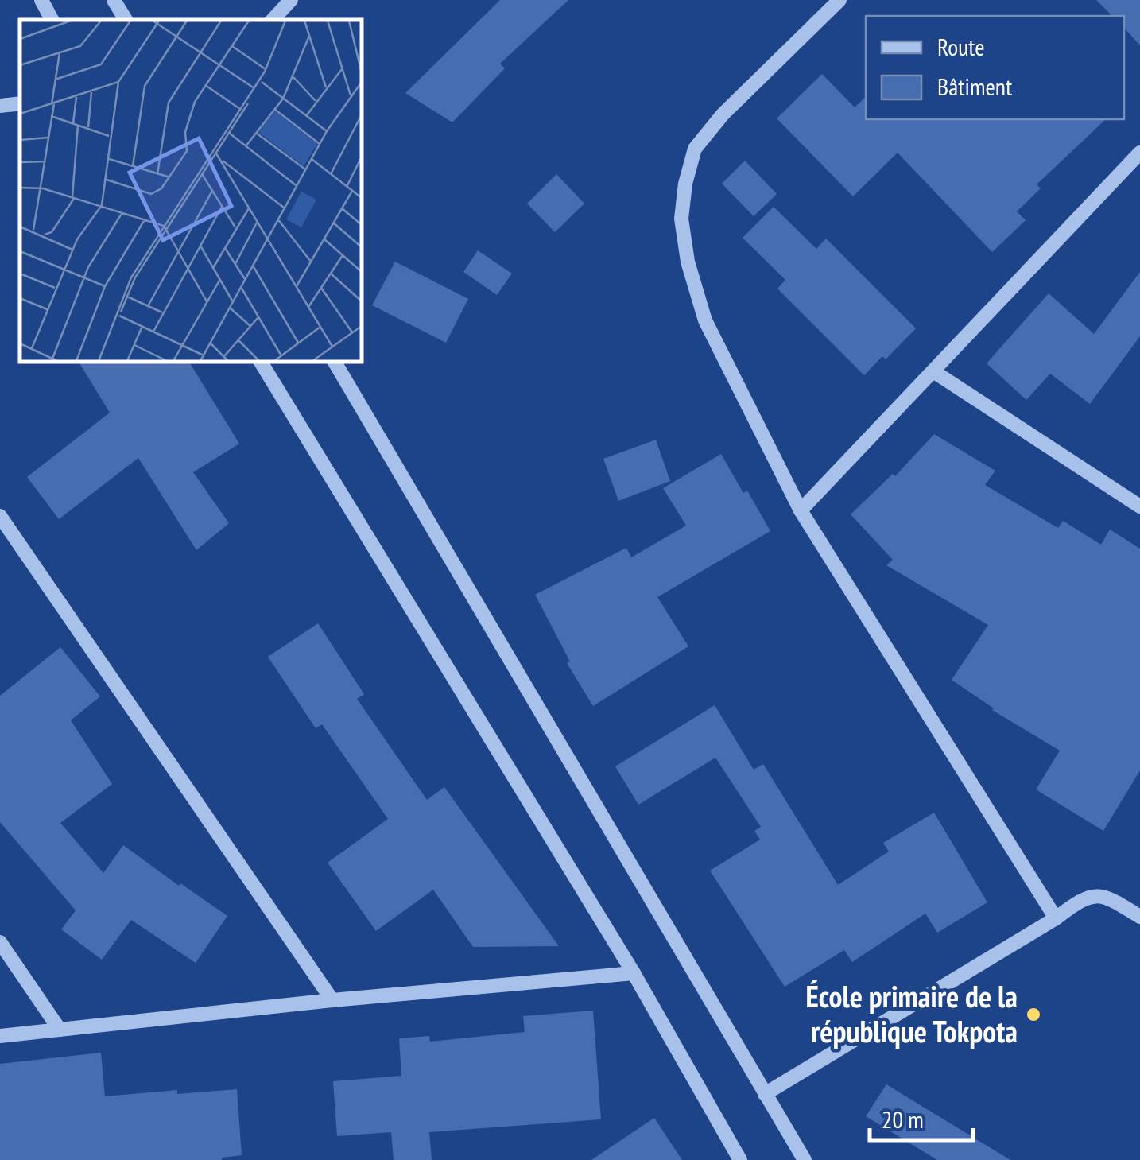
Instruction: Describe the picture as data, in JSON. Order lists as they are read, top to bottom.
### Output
{
  "places": ["École primaire de la république Tokpota"],
  "legend": ["Route", "Bâtiment"],
  "scale_bar": "20 m"
}
